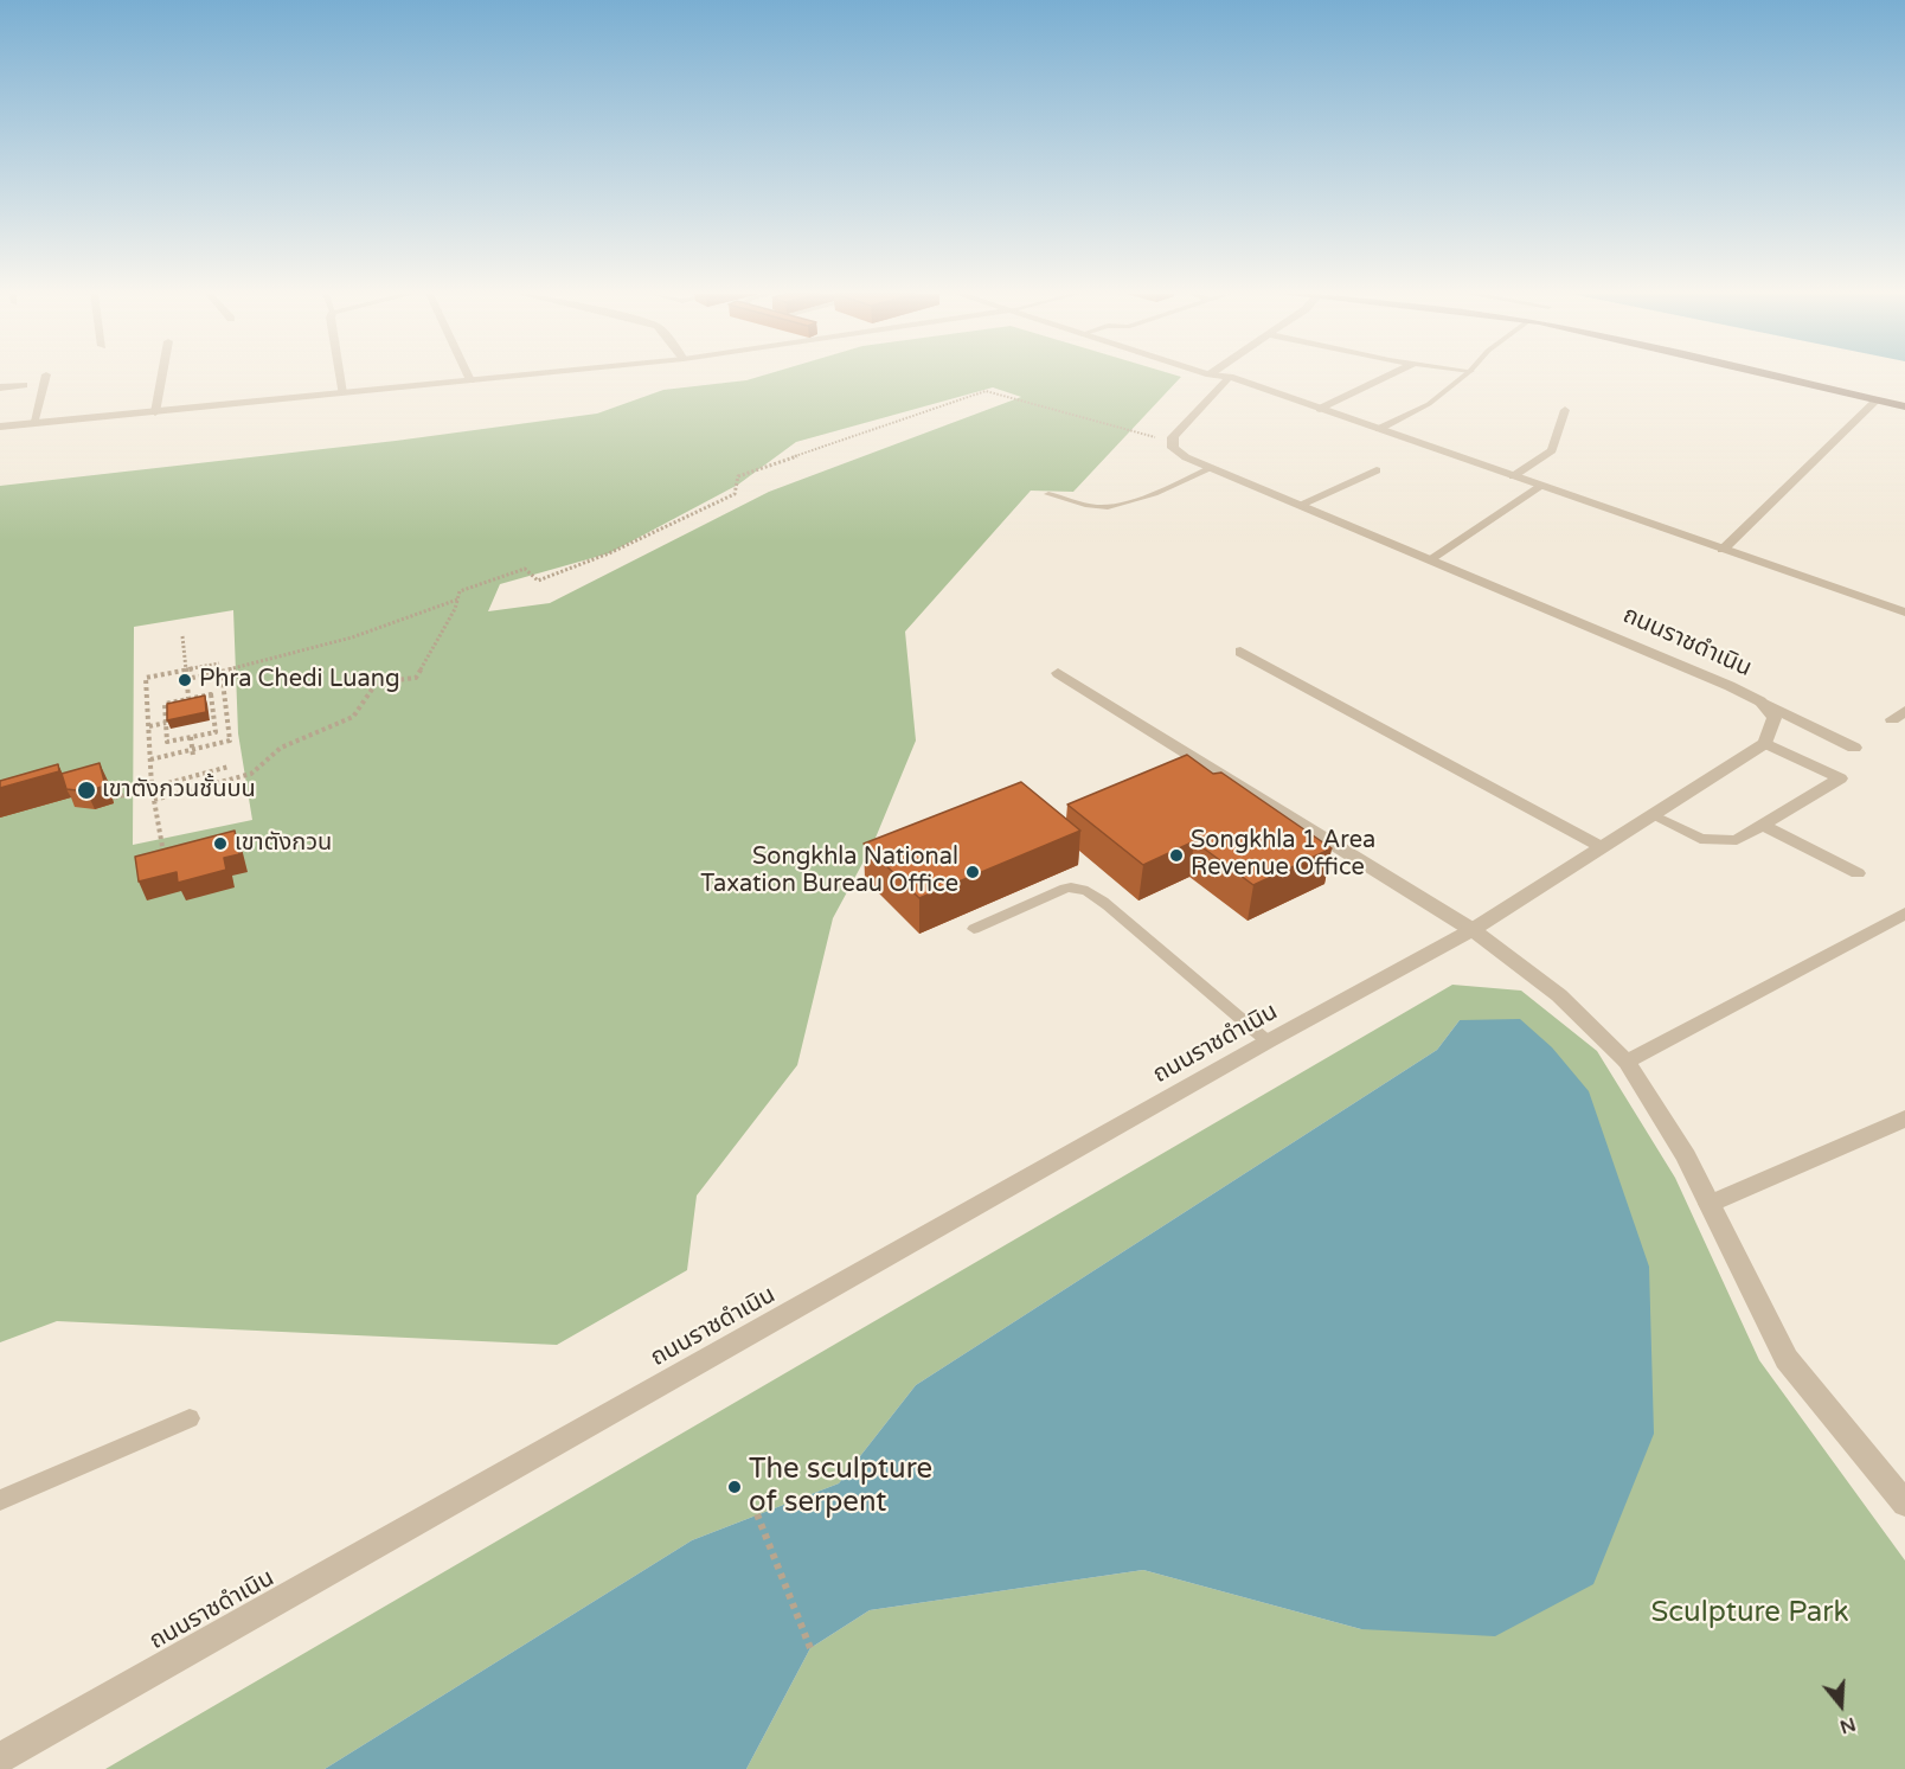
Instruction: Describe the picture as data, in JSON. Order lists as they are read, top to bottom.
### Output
{
  "streets": {
    "street": ["ถนนราชดำเนิน"]
  },
  "parks": ["Sculpture Park"],
  "places": [
    "Phra Chedi Luang",
    "เขาตังกวนชั้นบน",
    "เขาตังกวน",
    "Songkhla 1 Area Revenue Office",
    "Songkhla National Taxation Bureau Office",
    "The sculpture of serpent"
  ],
  "north": "bottom"
}
